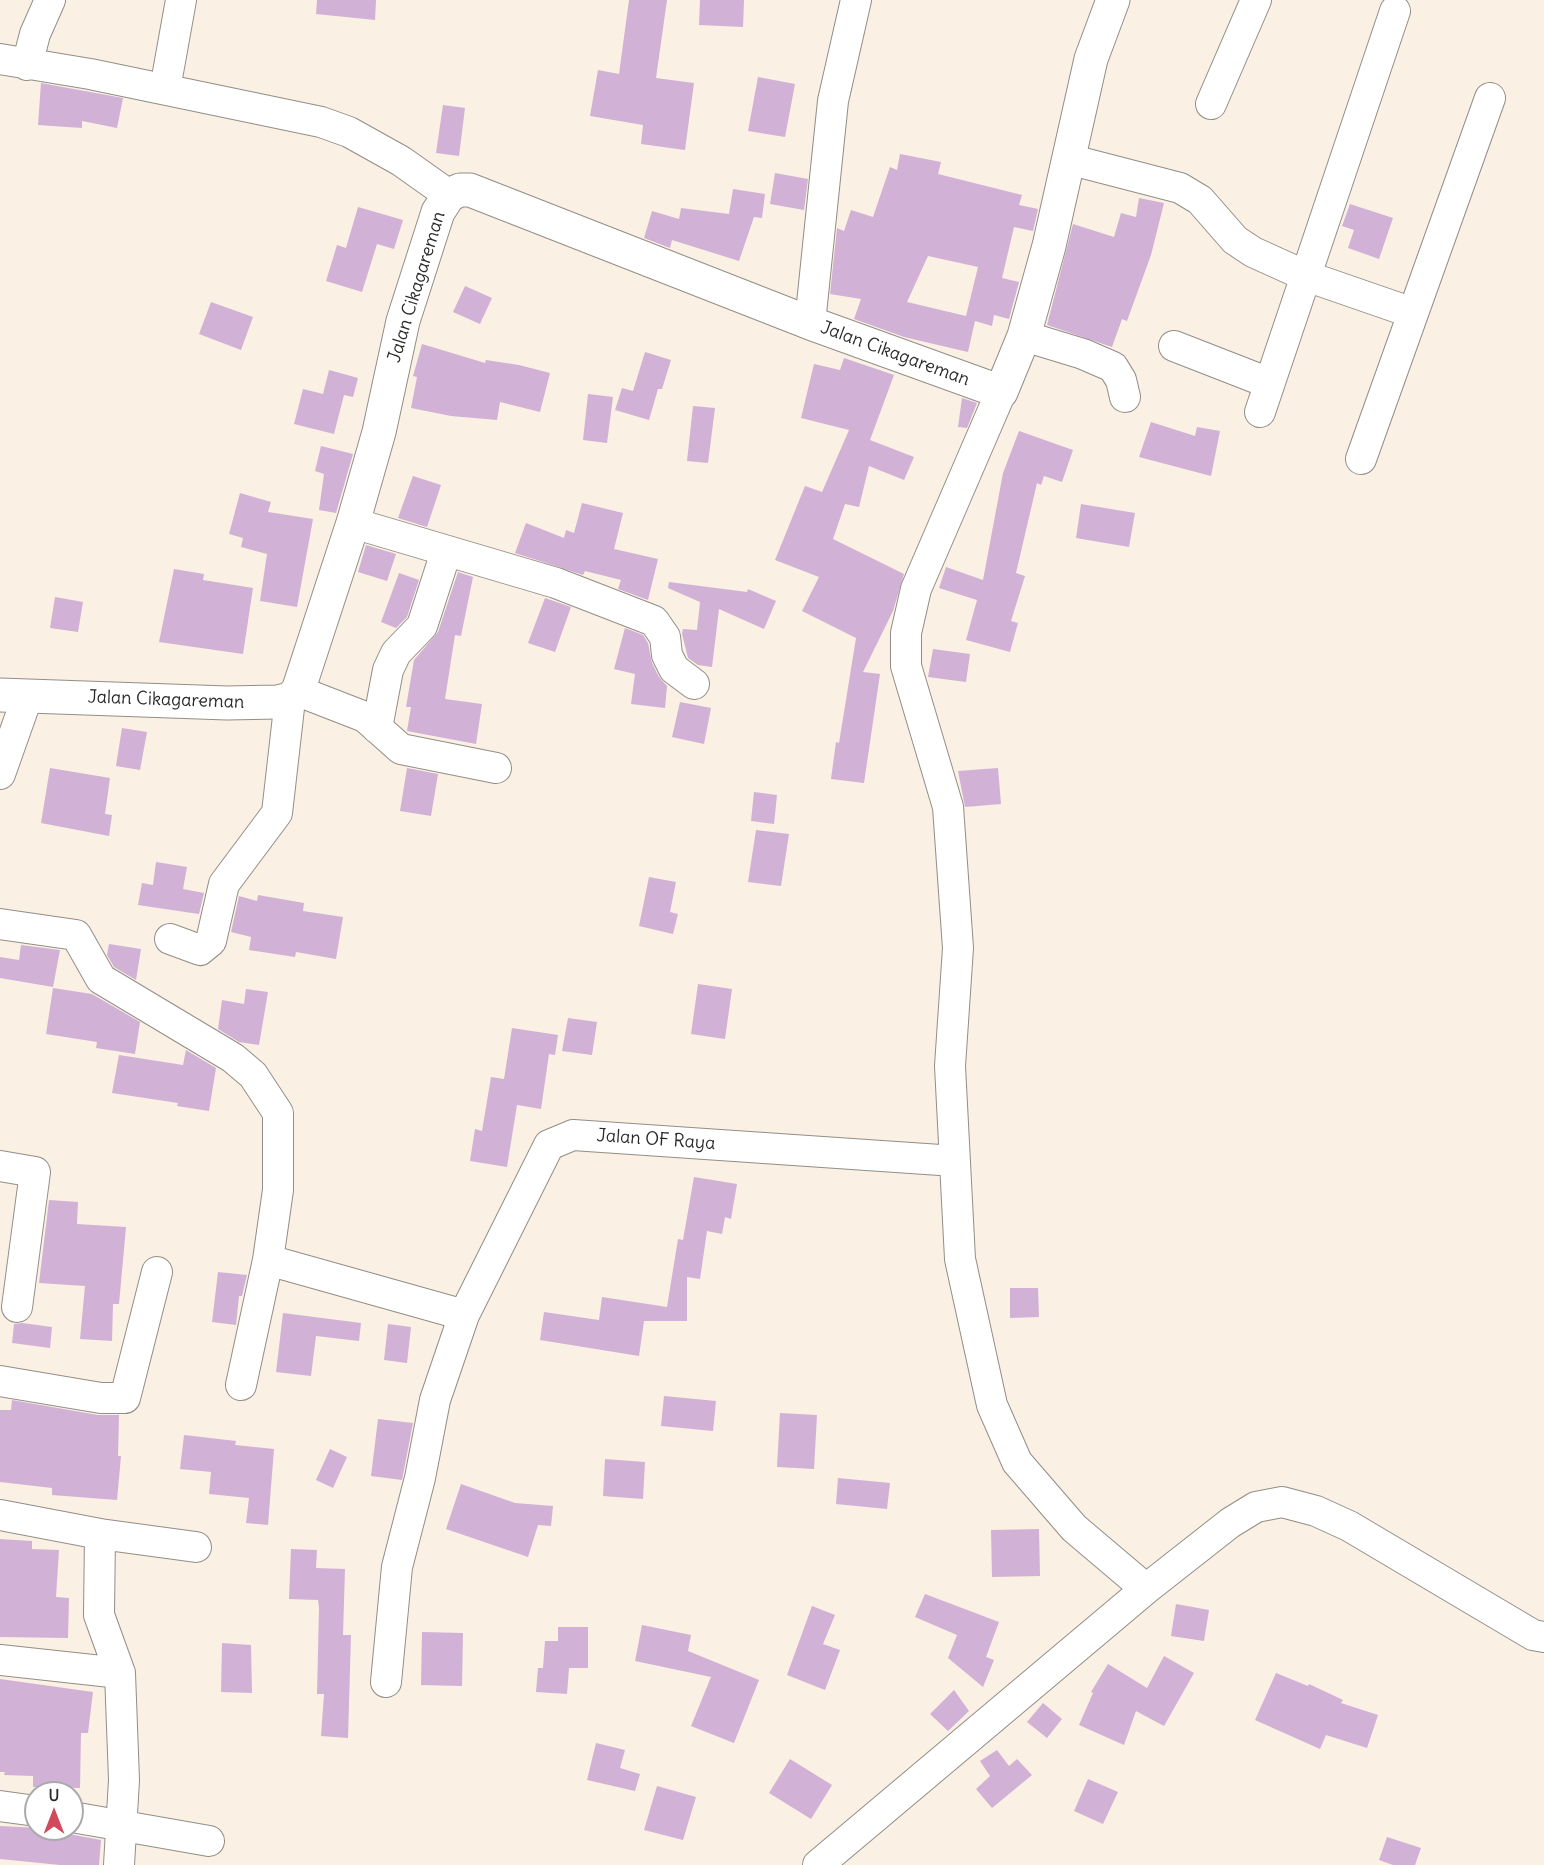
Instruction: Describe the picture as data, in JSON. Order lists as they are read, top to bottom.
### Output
{
  "streets": {
    "street": ["Jalan Cikagareman", "Jalan OF Raya"]
  },
  "north": "top"
}
